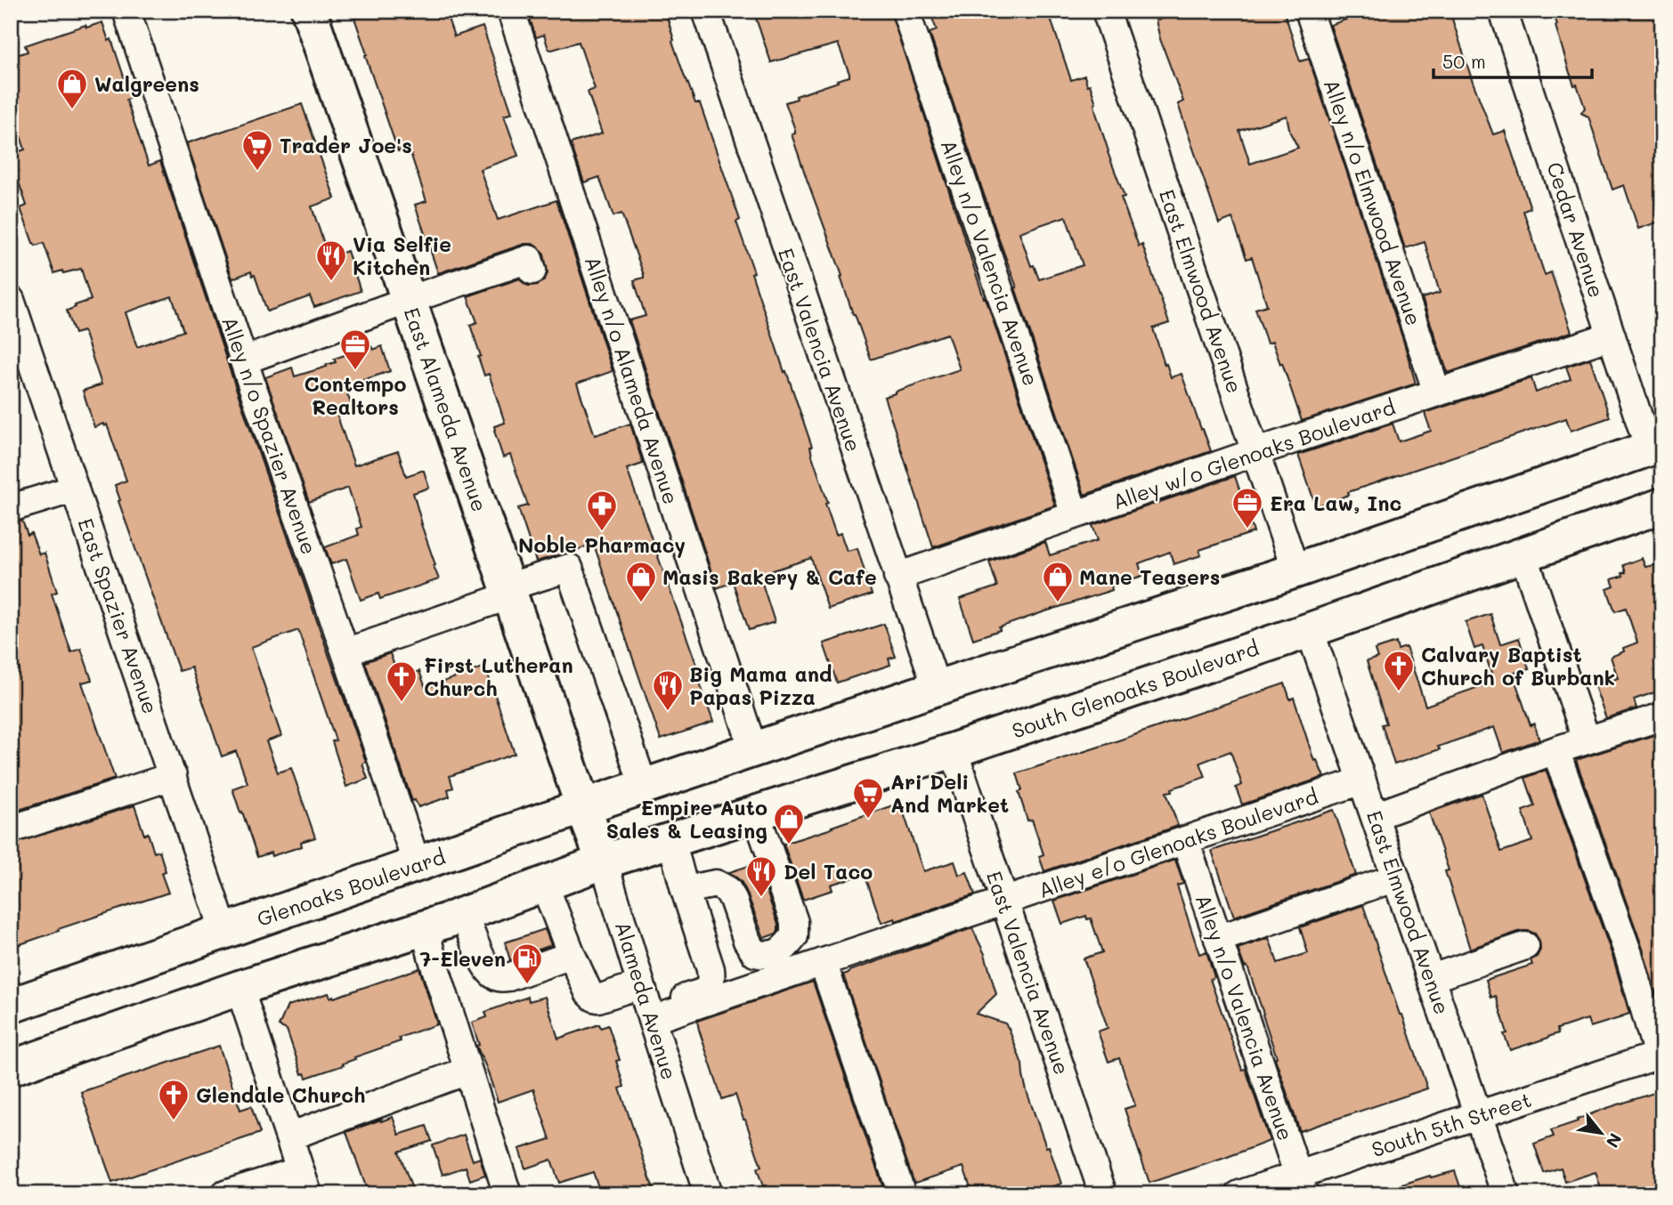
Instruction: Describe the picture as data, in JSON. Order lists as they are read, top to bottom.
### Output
{
  "streets": {
    "main road": [
      "East Alameda Avenue",
      "South Glenoaks Boulevard",
      "Glenoaks Boulevard",
      "Alameda Avenue"
    ],
    "street": [
      "Alley n/o Elmwood Avenue",
      "Cedar Avenue",
      "Alley n/o Valencia Avenue",
      "East Elmwood Avenue",
      "East Valencia Avenue",
      "Alley n/o Alameda Avenue",
      "Alley n/o Spazier Avenue",
      "Alley w/o Glenoaks Boulevard",
      "East Spazier Avenue",
      "Alley e/o Glenoaks Boulevard",
      "South 5th Street"
    ]
  },
  "crossings": [
    ["Alley n/o Elmwood Avenue", "Alley w/o Glenoaks Boulevard"],
    ["Cedar Avenue", "Alley w/o Glenoaks Boulevard"],
    ["Alley n/o Valencia Avenue", "Alley w/o Glenoaks Boulevard"],
    ["Alley n/o Valencia Avenue", "Alley e/o Glenoaks Boulevard"],
    ["Alley n/o Valencia Avenue", "South 5th Street"],
    ["East Elmwood Avenue", "Alley w/o Glenoaks Boulevard"],
    ["East Elmwood Avenue", "South Glenoaks Boulevard"],
    ["East Elmwood Avenue", "Alley e/o Glenoaks Boulevard"],
    ["East Elmwood Avenue", "South 5th Street"],
    ["East Valencia Avenue", "Alley w/o Glenoaks Boulevard"],
    ["East Valencia Avenue", "South Glenoaks Boulevard"],
    ["East Valencia Avenue", "Alley e/o Glenoaks Boulevard"],
    ["Alley n/o Alameda Avenue", "Glenoaks Boulevard"],
    ["East Alameda Avenue", "Glenoaks Boulevard"],
    ["East Alameda Avenue", "Alameda Avenue"],
    ["Alley n/o Spazier Avenue", "Glenoaks Boulevard"],
    ["East Spazier Avenue", "Glenoaks Boulevard"],
    ["South Glenoaks Boulevard", "Alameda Avenue"],
    ["Alley e/o Glenoaks Boulevard", "Alameda Avenue"],
    ["Glenoaks Boulevard", "Alameda Avenue"]
  ],
  "places": {
    "shop": [
      "Walgreens",
      "Masis Bakery & Cafe",
      "Mane Teasers",
      "Empire Auto Sales & Leasing"
    ],
    "supermarket": ["Trader Joe's", "Ari Deli And Market"],
    "restaurant": ["Via Selfie Kitchen", "Big Mama and Papas Pizza", "Del Taco"],
    "office": ["Contempo Realtors", "Era Law, Inc"],
    "pharmacy": ["Noble Pharmacy"],
    "church": ["Calvary Baptist Church of Burbank", "First Lutheran Church", "Glendale Church"],
    "fuel station": ["7-Eleven"]
  },
  "scale_bar": "50 m",
  "north": "bottom right"
}
